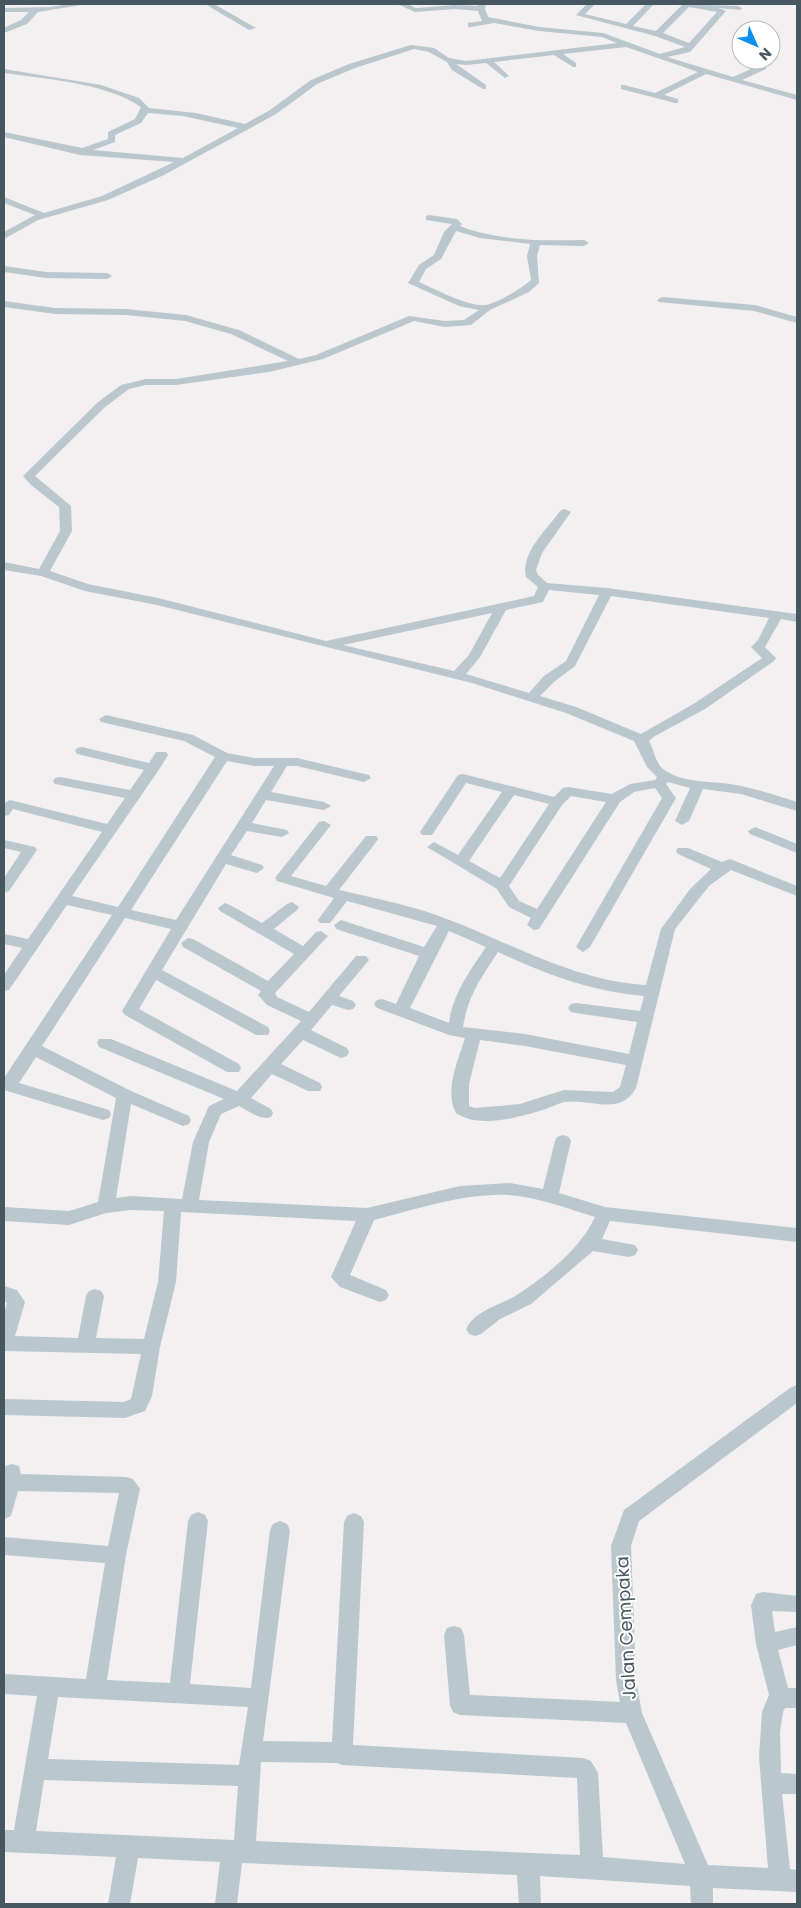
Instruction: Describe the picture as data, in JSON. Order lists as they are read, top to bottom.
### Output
{
  "streets": {
    "street": ["Jalan Cempaka"]
  },
  "north": "bottom right"
}
